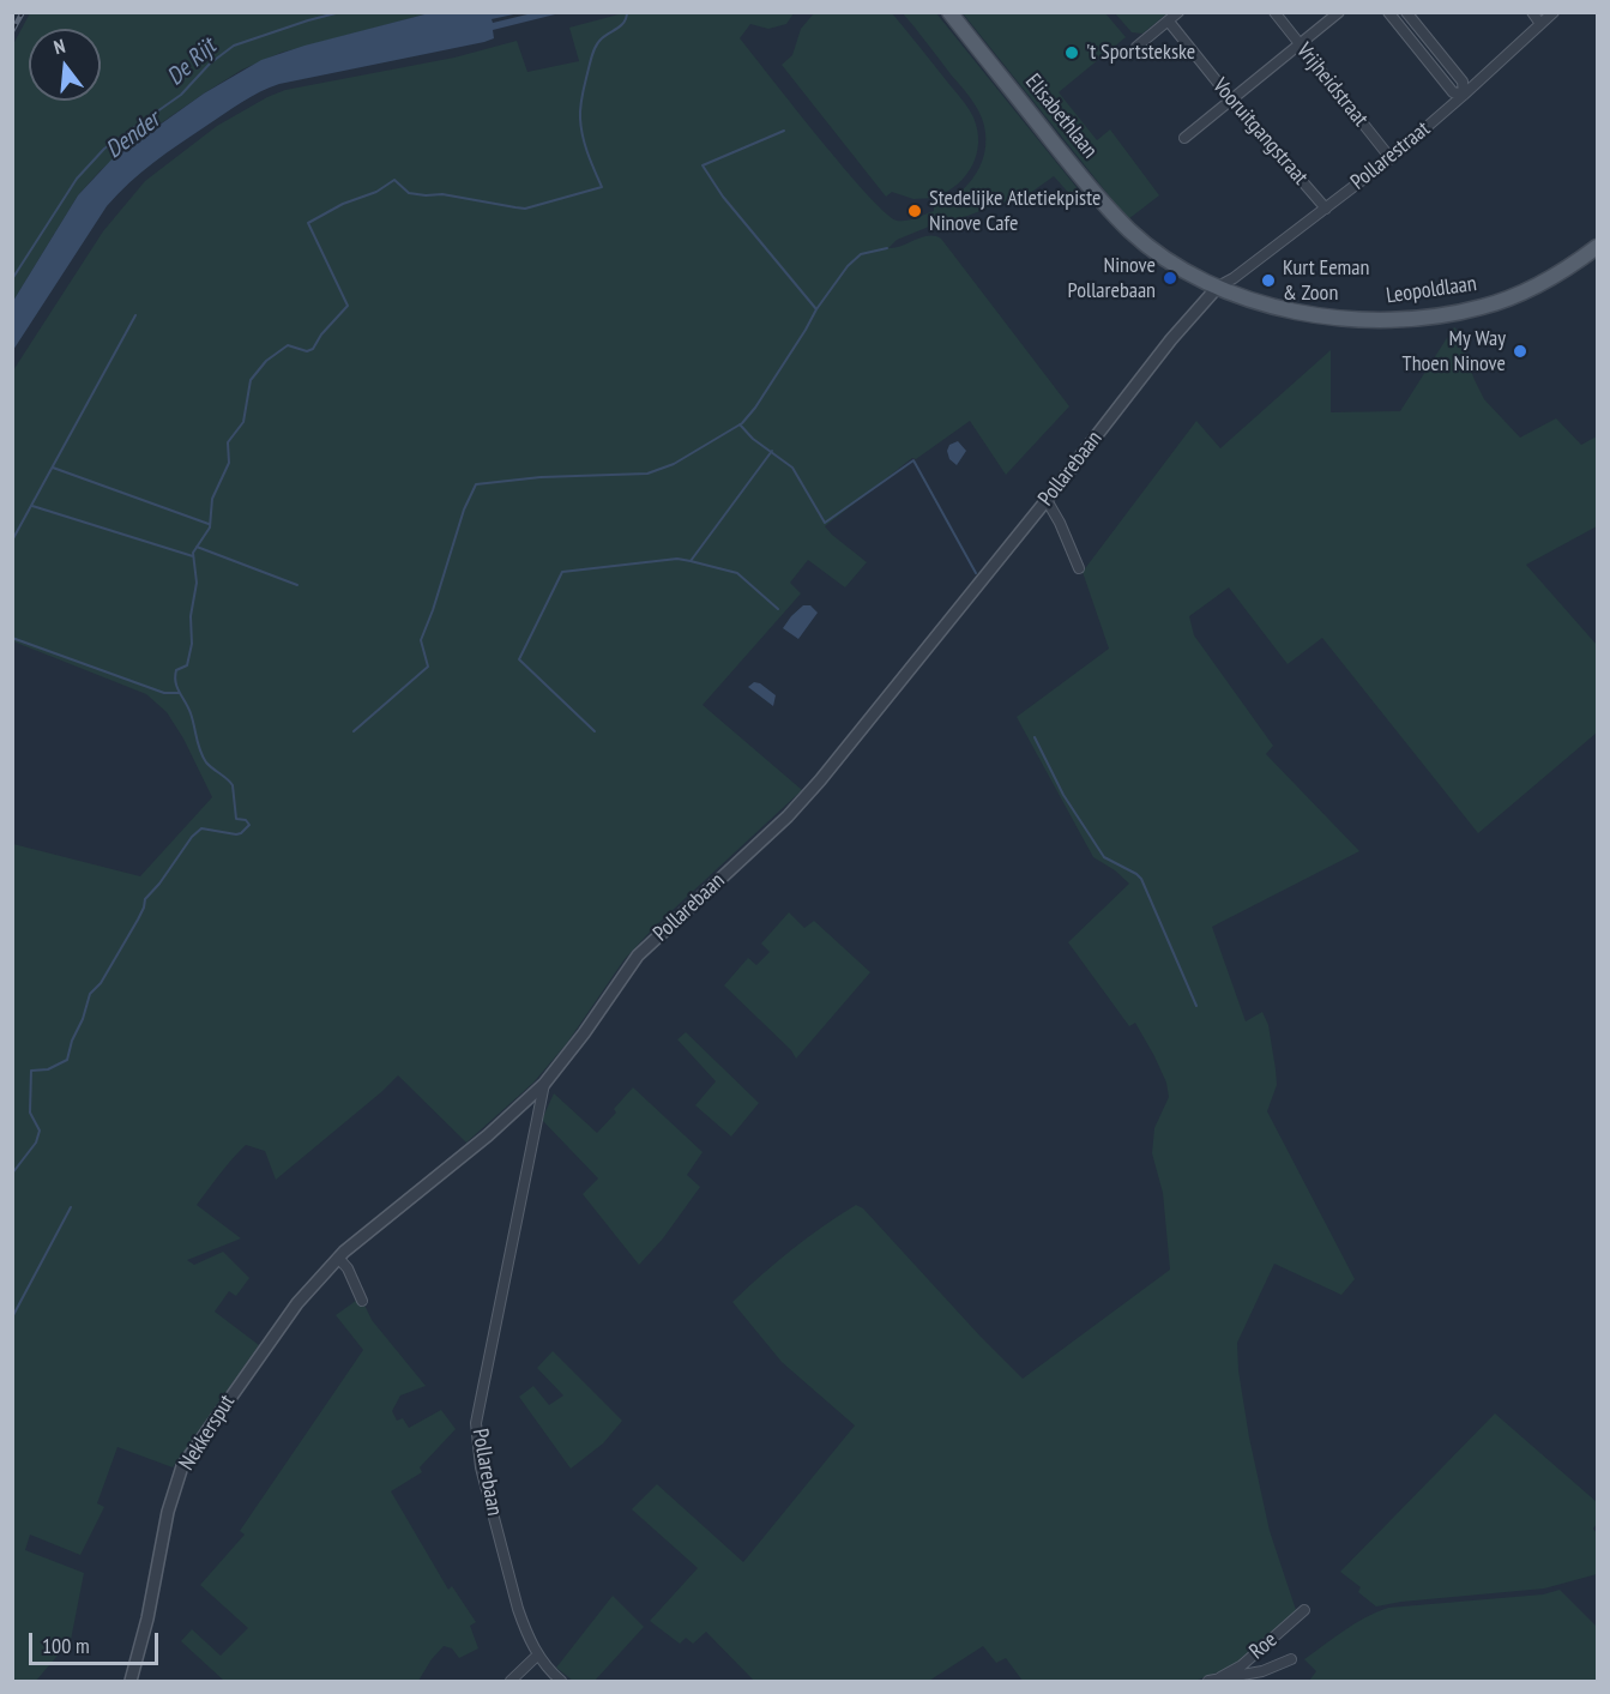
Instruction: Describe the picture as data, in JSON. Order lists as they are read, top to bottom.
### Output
{
  "streets": {
    "main road": ["Elisabethlaan", "Leopoldlaan"],
    "street": [
      "Vrijheidstraat",
      "Vooruitgangstraat",
      "Pollarestraat",
      "Pollarebaan",
      "Nekkersput",
      "Roe"
    ]
  },
  "crossings": [
    ["Vrijheidstraat", "Pollarestraat"],
    ["Elisabethlaan", "Pollarestraat"],
    ["Elisabethlaan", "Leopoldlaan"],
    ["Elisabethlaan", "Pollarebaan"],
    ["Vooruitgangstraat", "Pollarestraat"],
    ["Pollarestraat", "Leopoldlaan"],
    ["Pollarestraat", "Pollarebaan"],
    ["Leopoldlaan", "Pollarebaan"],
    ["Pollarebaan", "Nekkersput"]
  ],
  "water": ["De Rijt", "Dender"],
  "places": [
    "'t Sportstekske",
    "Stedelijke Atletiekpiste Ninove Cafe",
    "Ninove Pollarebaan",
    "Kurt Eeman & Zoon",
    "My Way Thoen Ninove"
  ],
  "scale_bar": "100 m",
  "north": "top"
}
